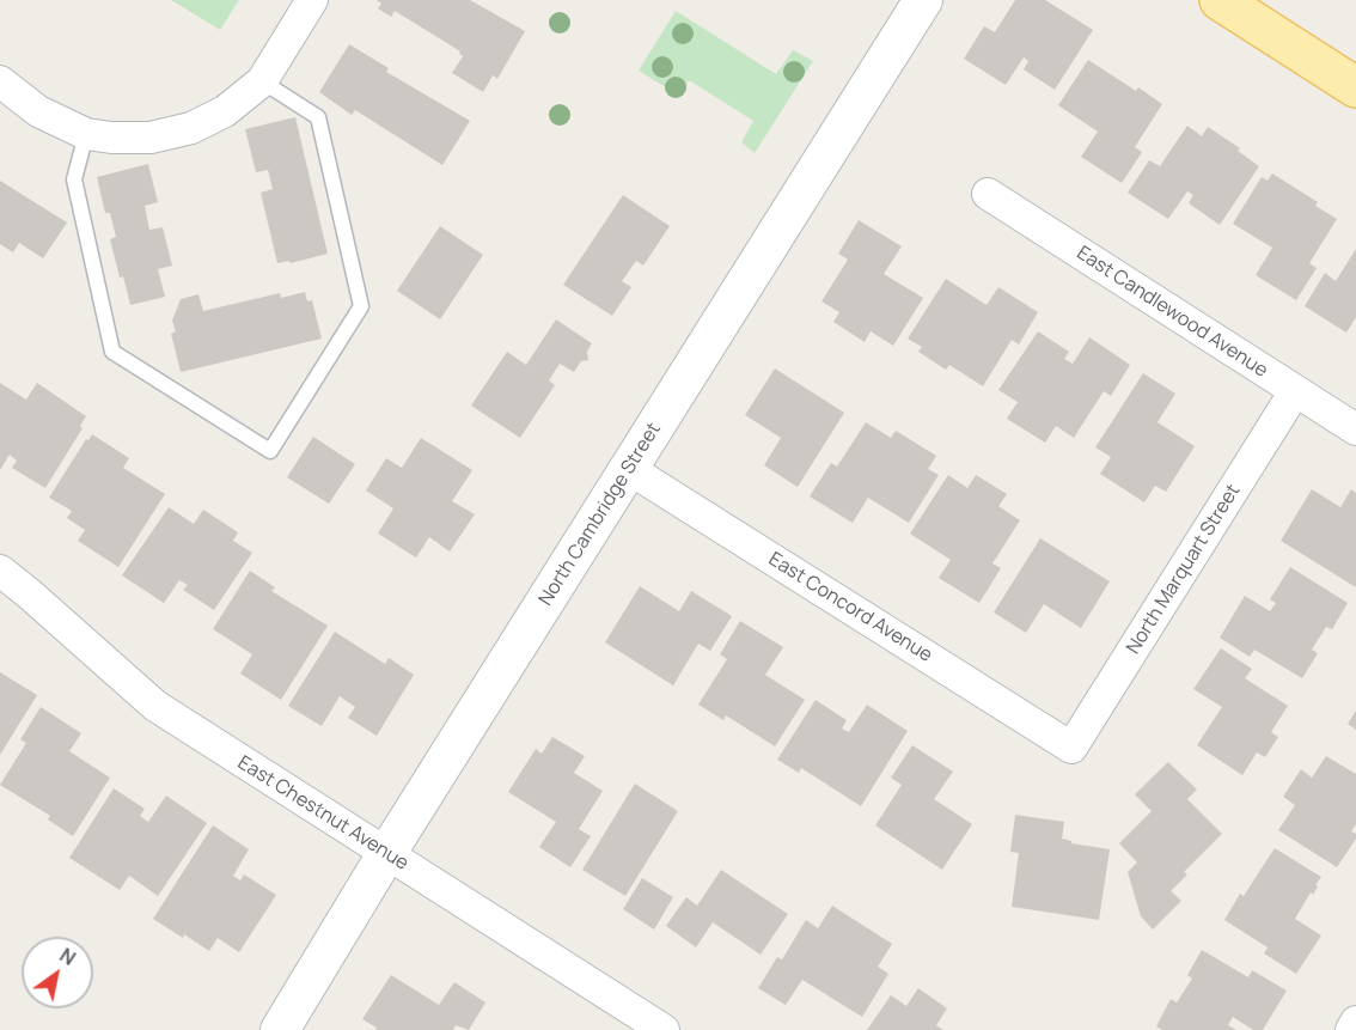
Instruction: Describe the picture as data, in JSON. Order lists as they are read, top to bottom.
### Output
{
  "streets": {
    "street": [
      "East Candlewood Avenue",
      "North Cambridge Street",
      "North Marquart Street",
      "East Concord Avenue",
      "East Chestnut Avenue"
    ]
  },
  "crossings": [
    ["East Candlewood Avenue", "North Marquart Street"],
    ["North Cambridge Street", "East Concord Avenue"],
    ["North Cambridge Street", "East Chestnut Avenue"],
    ["North Marquart Street", "East Concord Avenue"]
  ],
  "north": "top right"
}
